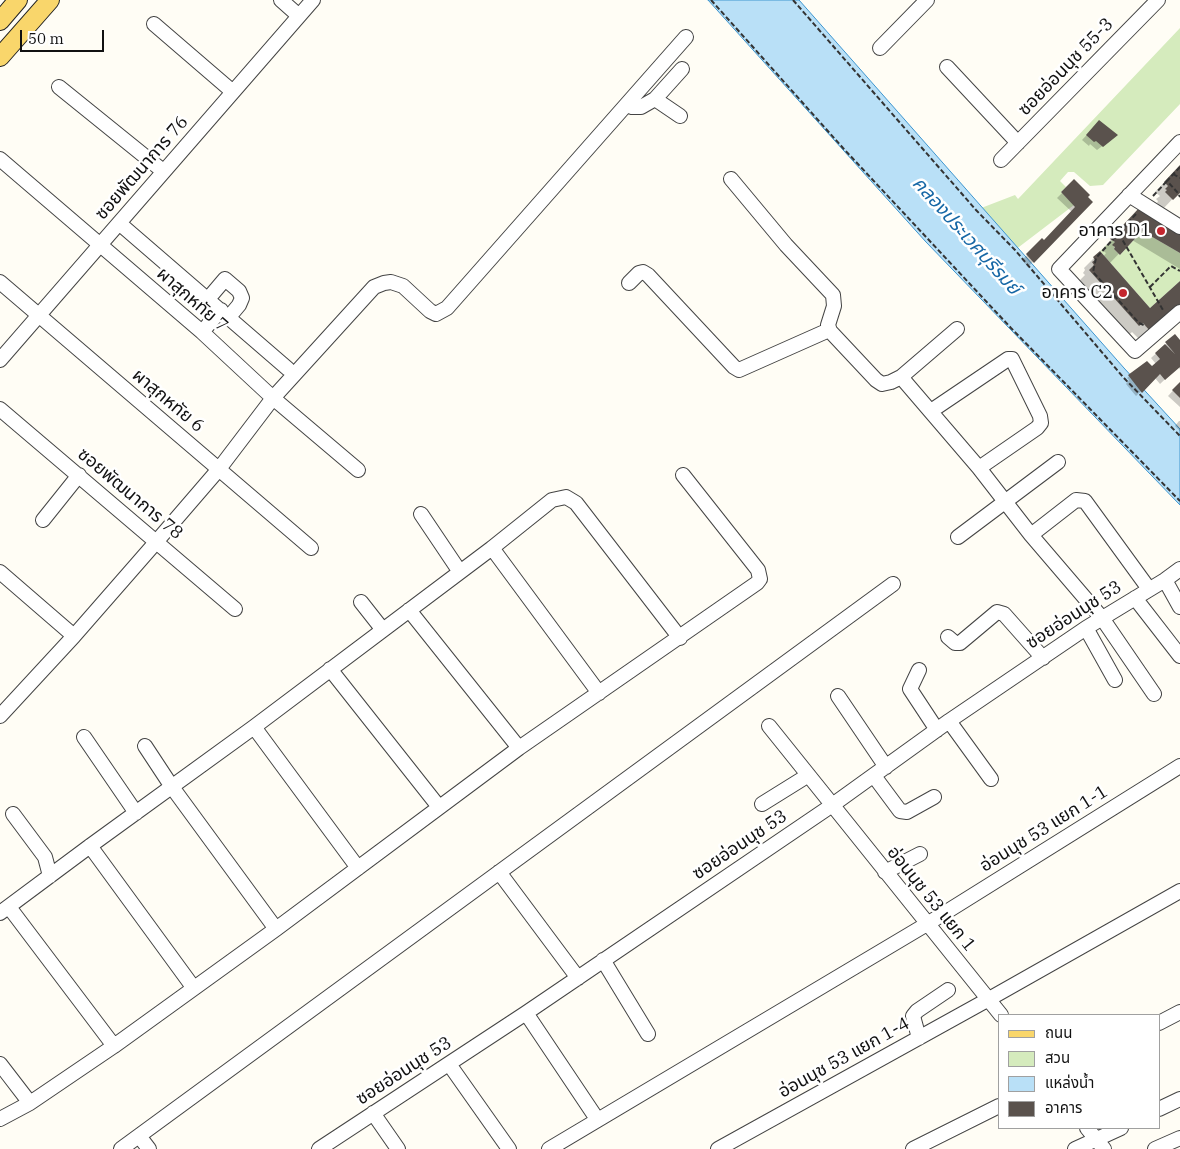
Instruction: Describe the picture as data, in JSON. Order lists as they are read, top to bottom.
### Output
{
  "streets": {
    "street": [
      "ซอยอ่อนนุช 55-3",
      "ซอยพัฒนาการ 76",
      "ผาสุกหทัย 7",
      "ผาสุกหทัย 6",
      "ซอยพัฒนาการ 78",
      "ซอยอ่อนนุช 53",
      "อ่อนนุช 53 แยก 1-1",
      "อ่อนนุช 53 แยก 1",
      "อ่อนนุช 53 แยก 1-4"
    ]
  },
  "crossings": [
    ["ซอยพัฒนาการ 76", "ผาสุกหทัย 7"],
    ["ซอยพัฒนาการ 76", "ผาสุกหทัย 6"],
    ["ซอยอ่อนนุช 53", "อ่อนนุช 53 แยก 1"],
    ["อ่อนนุช 53 แยก 1-1", "อ่อนนุช 53 แยก 1"],
    ["อ่อนนุช 53 แยก 1", "อ่อนนุช 53 แยก 1-4"]
  ],
  "water": ["คลองประเวศบุรีรมย์"],
  "places": ["อาคาร D1", "อาคาร C2"],
  "legend": [
    "ถนน",
    "สวน",
    "แหล่งน้ำ",
    "อาคาร"
  ],
  "scale_bar": "50 m"
}
